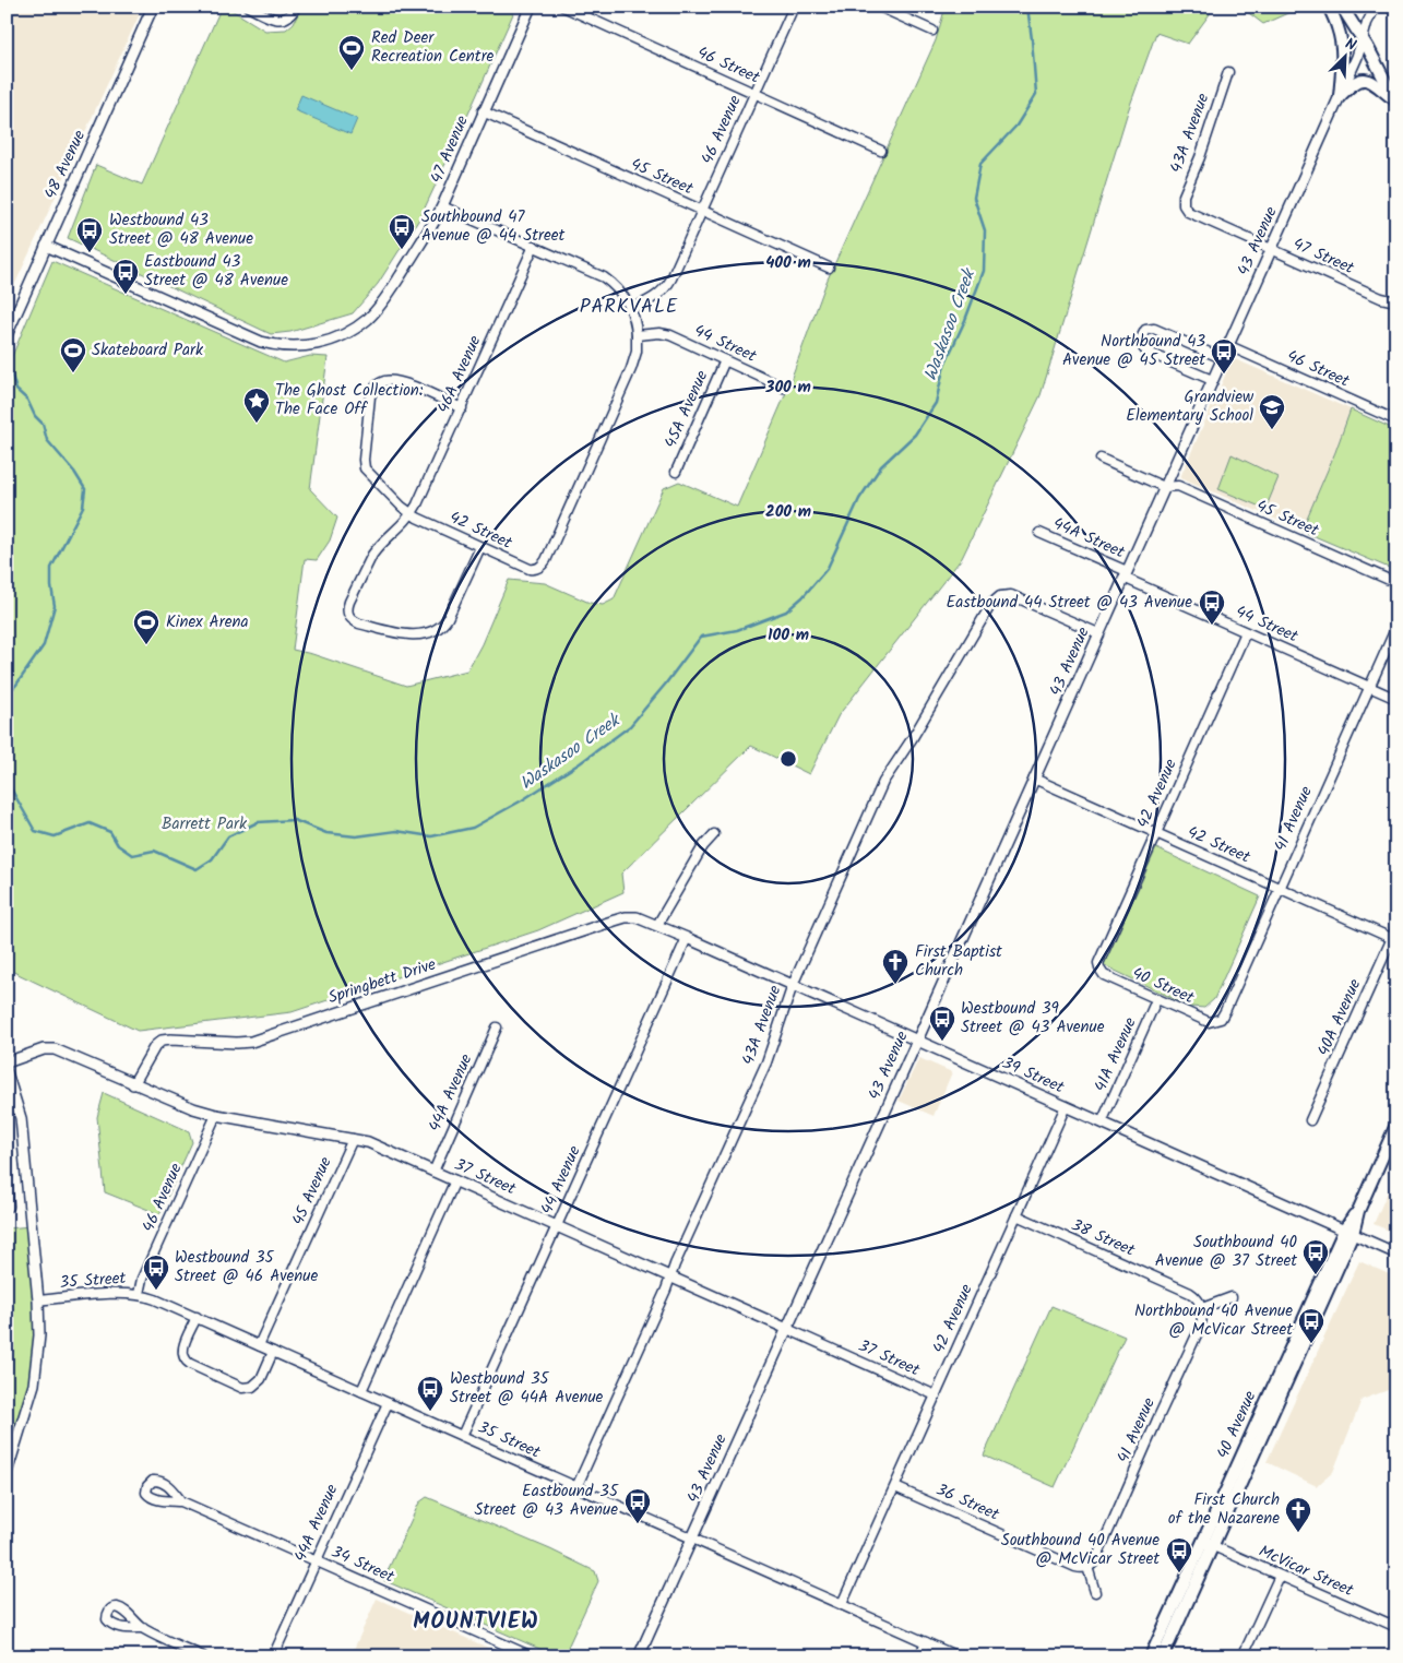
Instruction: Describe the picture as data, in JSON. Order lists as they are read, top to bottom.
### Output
{
  "streets": {
    "main road": ["40 Avenue"],
    "street": [
      "46 Street",
      "46 Avenue",
      "43A Avenue",
      "47 Avenue",
      "48 Avenue",
      "45 Street",
      "43 Avenue",
      "47 Street",
      "44 Street",
      "46A Avenue",
      "45A Avenue",
      "42 Street",
      "44A Street",
      "42 Avenue",
      "41 Avenue",
      "Springbett Drive",
      "40 Street",
      "40A Avenue",
      "41A Avenue",
      "39 Street",
      "44A Avenue",
      "37 Street",
      "44 Avenue",
      "45 Avenue",
      "38 Street",
      "35 Street",
      "36 Street",
      "34 Street",
      "McVicar Street"
    ]
  },
  "crossings": [
    ["46 Street", "46 Avenue"],
    ["46 Street", "43 Avenue"],
    ["46 Avenue", "45 Street"],
    ["46 Avenue", "37 Street"],
    ["46 Avenue", "35 Street"],
    ["43A Avenue", "43 Avenue"],
    ["43A Avenue", "47 Street"],
    ["43A Avenue", "39 Street"],
    ["43A Avenue", "37 Street"],
    ["43A Avenue", "35 Street"],
    ["47 Avenue", "48 Avenue"],
    ["47 Avenue", "45 Street"],
    ["45 Street", "43 Avenue"],
    ["43 Avenue", "47 Street"],
    ["43 Avenue", "44 Street"],
    ["43 Avenue", "42 Street"],
    ["43 Avenue", "44A Street"],
    ["43 Avenue", "39 Street"],
    ["43 Avenue", "37 Street"],
    ["43 Avenue", "35 Street"],
    ["44 Street", "45A Avenue"],
    ["44 Street", "42 Street"],
    ["44 Street", "44A Street"],
    ["44 Street", "42 Avenue"],
    ["44 Street", "41 Avenue"],
    ["46A Avenue", "42 Street"],
    ["42 Street", "42 Avenue"],
    ["42 Street", "41 Avenue"],
    ["42 Street", "40A Avenue"],
    ["42 Avenue", "40 Street"],
    ["42 Avenue", "39 Street"],
    ["42 Avenue", "37 Street"],
    ["42 Avenue", "38 Street"],
    ["42 Avenue", "35 Street"],
    ["42 Avenue", "36 Street"],
    ["41 Avenue", "40 Street"],
    ["41 Avenue", "38 Street"],
    ["41 Avenue", "36 Street"],
    ["Springbett Drive", "39 Street"],
    ["Springbett Drive", "37 Street"],
    ["40 Street", "41A Avenue"],
    ["41A Avenue", "39 Street"],
    ["39 Street", "44 Avenue"],
    ["39 Street", "40 Avenue"],
    ["44A Avenue", "37 Street"],
    ["44A Avenue", "35 Street"],
    ["44A Avenue", "34 Street"],
    ["37 Street", "44 Avenue"],
    ["37 Street", "45 Avenue"],
    ["44 Avenue", "35 Street"],
    ["45 Avenue", "35 Street"],
    ["40 Avenue", "McVicar Street"]
  ],
  "districts": ["PARKVALE", "MOUNTVIEW"],
  "water": ["Waskasoo Creek"],
  "parks": ["Barrett Park"],
  "places": {
    "sports": ["Red Deer Recreation Centre", "Skateboard Park", "Kinex Arena"],
    "bus stop": [
      "Southbound 47 Avenue @ 44 Street",
      "Westbound 43 Street @ 48 Avenue",
      "Eastbound 43 Street @ 48 Avenue",
      "Northbound 43 Avenue @ 45 Street",
      "Eastbound 44 Street @ 43 Avenue",
      "Westbound 39 Street @ 43 Avenue",
      "Southbound 40 Avenue @ 37 Street",
      "Westbound 35 Street @ 46 Avenue",
      "Northbound 40 Avenue @ McVicar Street",
      "Westbound 35 Street @ 44A Avenue",
      "Eastbound 35 Street @ 43 Avenue",
      "Southbound 40 Avenue @ McVicar Street"
    ],
    "place": ["The Ghost Collection: The Face Off"],
    "school or university": ["Grandview Elementary School"],
    "church": ["First Baptist Church", "First Church of the Nazarene"]
  },
  "north": "top right",
  "rings": [
    "400 m",
    "300 m",
    "200 m",
    "100 m"
  ]
}
